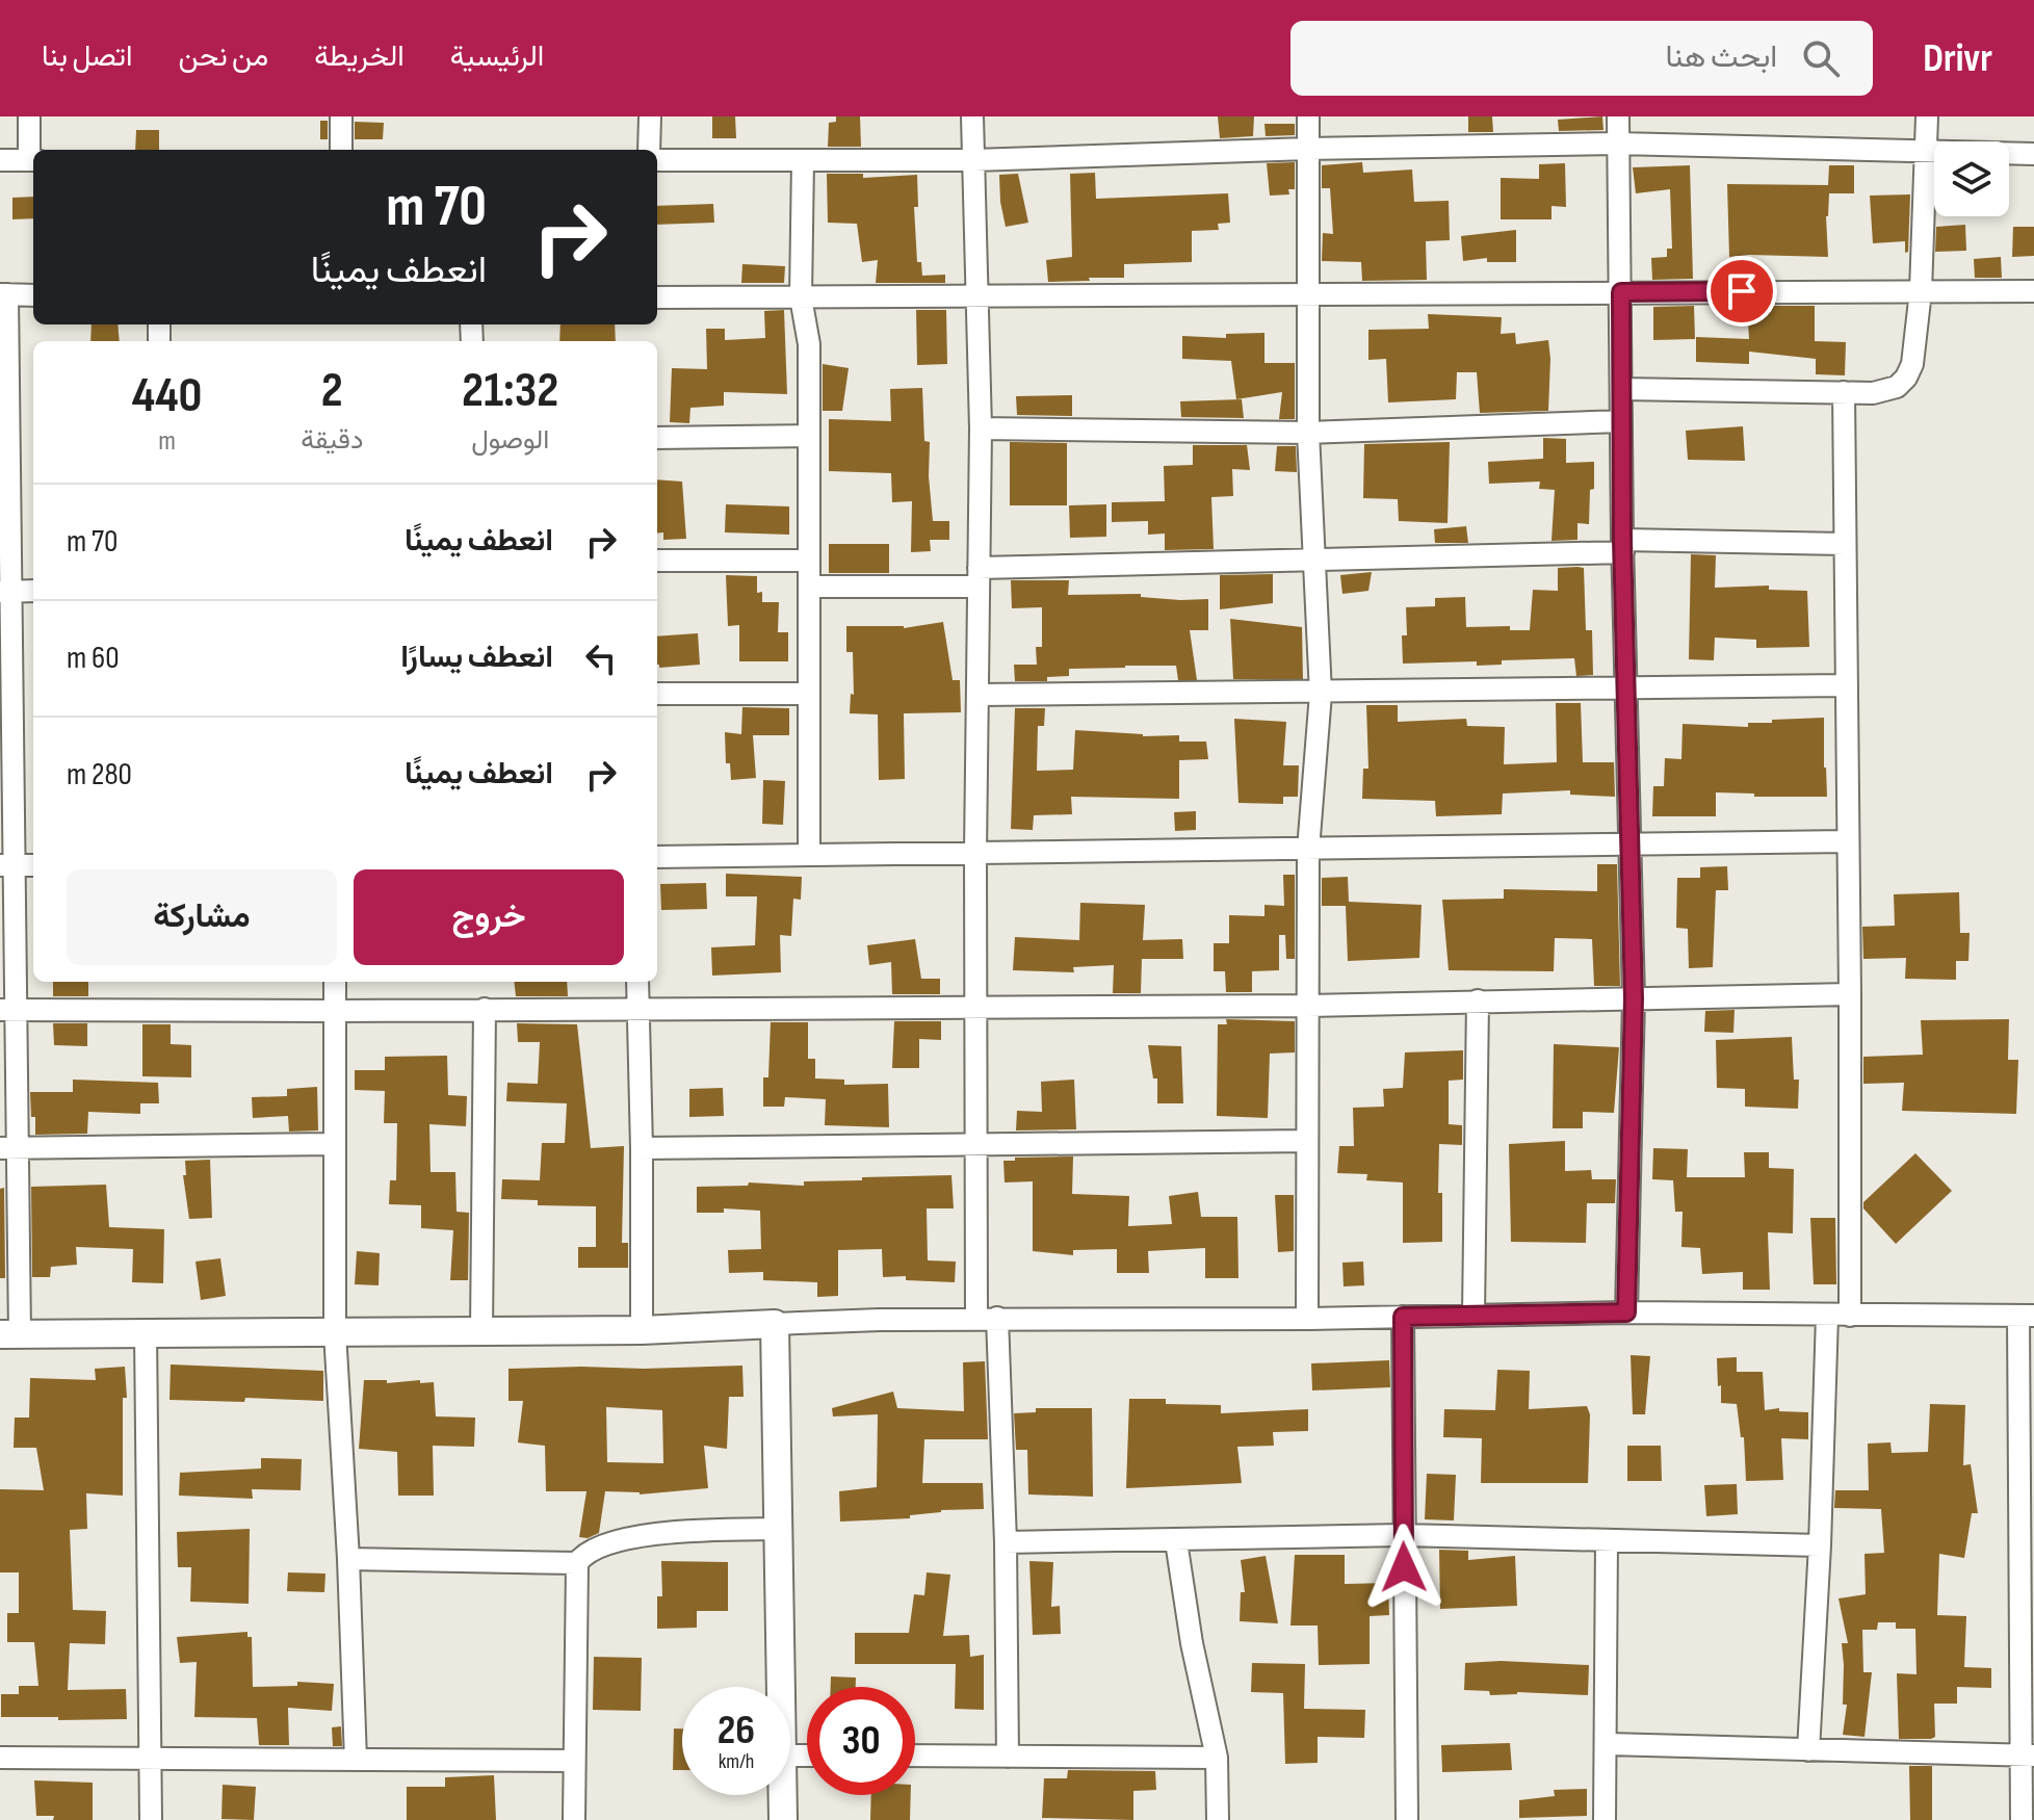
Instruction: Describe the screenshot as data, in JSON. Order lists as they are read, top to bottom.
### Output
{
  "page": {
    "header": "Drivr",
    "search": "ابحث هنا",
    "nav": [
      "الرئيسية",
      "الخريطة",
      "من نحن",
      "اتصل بنا"
    ],
    "turn": ["70 m", "انعطف يمينًا"],
    "eta": [
      "21:32",
      "الوصول",
      "2",
      "دقيقة",
      "440",
      "m"
    ],
    "list": [
      {
        "name": "انعطف يمينًا",
        "value": "70 m"
      },
      {
        "name": "انعطف يسارًا",
        "value": "60 m"
      },
      {
        "name": "انعطف يمينًا",
        "value": "280 m"
      }
    ],
    "buttons": ["خروج", "مشاركة"],
    "speed": "26 km/h",
    "limit": "30"
  }
}
